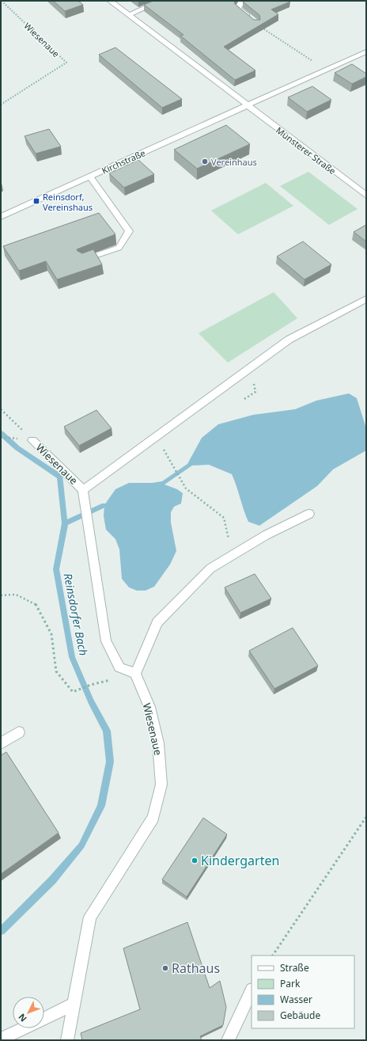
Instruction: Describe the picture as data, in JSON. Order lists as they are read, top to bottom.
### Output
{
  "streets": {
    "street": ["Wiesenaue", "Münsterer Straße", "Kirchstraße"]
  },
  "crossings": [
    ["Münsterer Straße", "Kirchstraße"]
  ],
  "water": ["Reinsdorfer Bach"],
  "places": {
    "other": ["Vereinhaus", "Kindergarten", "Rathaus"],
    "transit": ["Reinsdorf, Vereinshaus"]
  },
  "legend": [
    "Straße",
    "Park",
    "Wasser",
    "Gebäude"
  ],
  "north": "bottom left"
}
